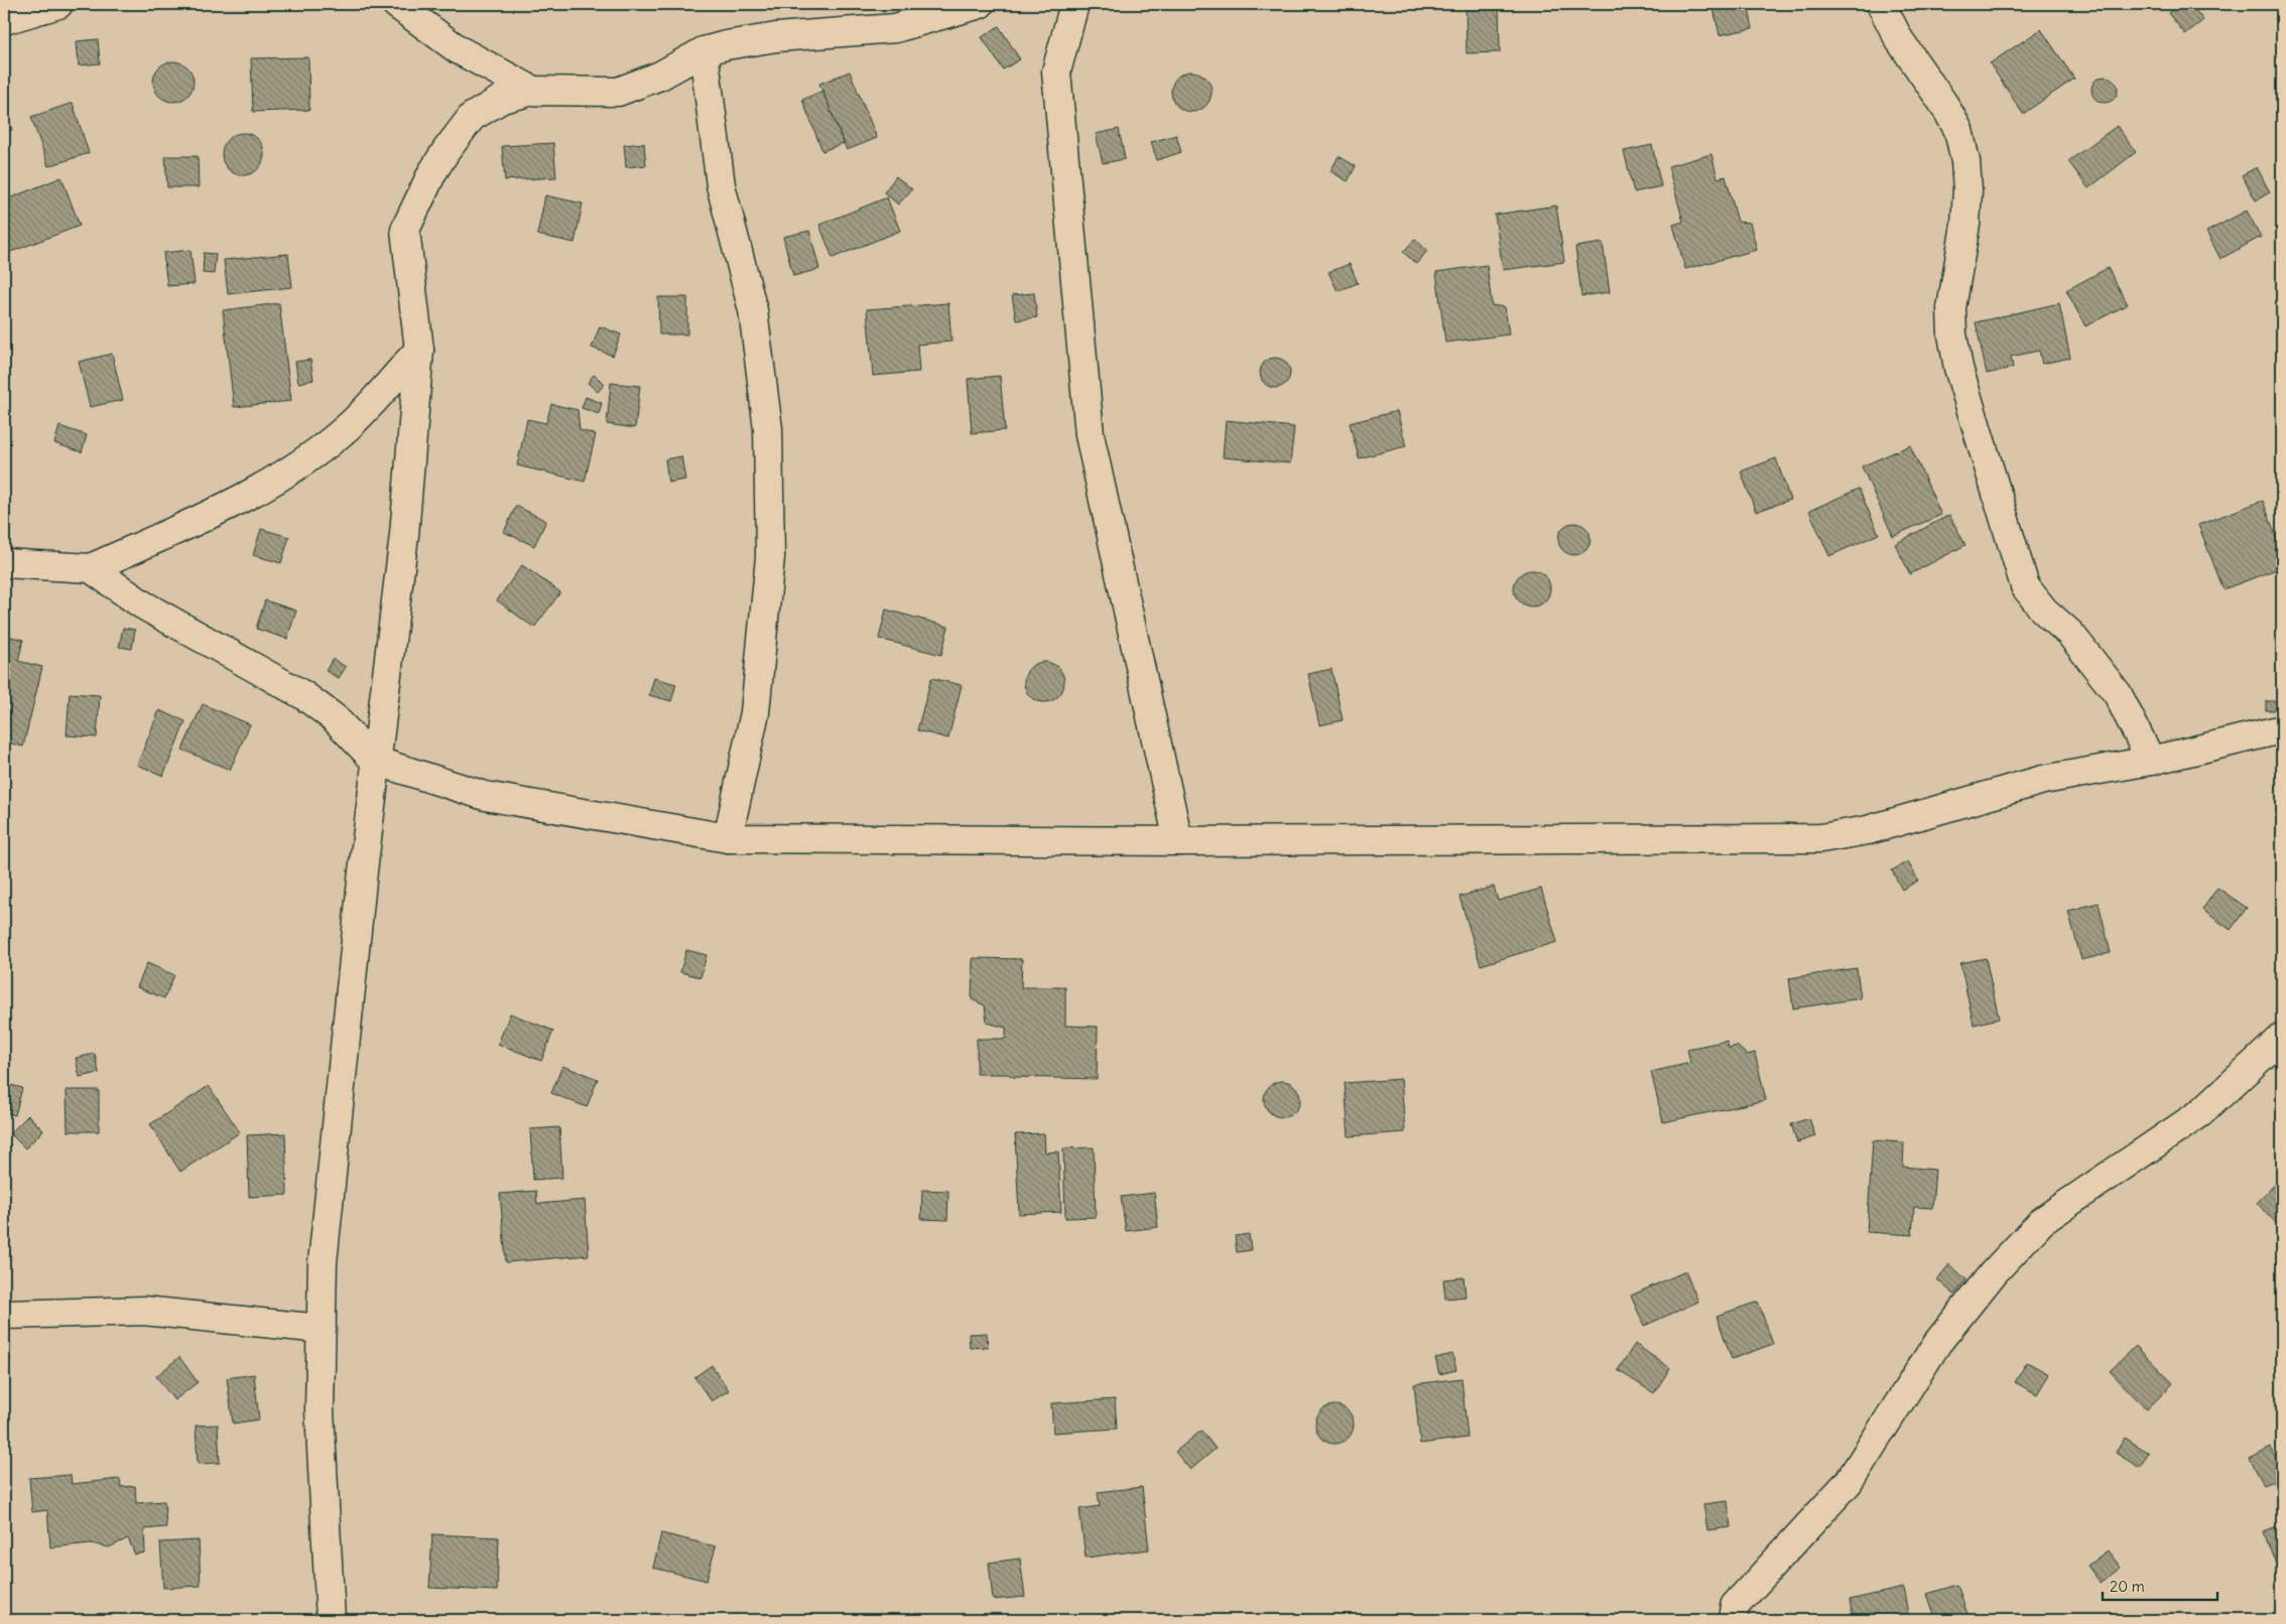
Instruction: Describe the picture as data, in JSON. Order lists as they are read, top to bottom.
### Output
{
  "scale_bar": "20 m"
}
